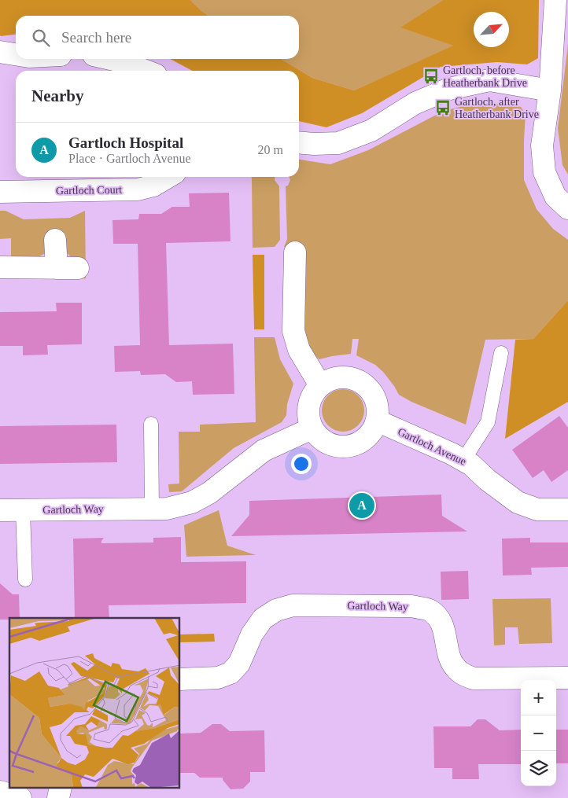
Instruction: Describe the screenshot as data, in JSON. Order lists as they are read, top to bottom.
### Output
{
  "streets": {
    "street": ["Gartloch Court", "Gartloch Avenue", "Gartloch Way"]
  },
  "crossings": [
    ["Gartloch Avenue", "Gartloch Way"]
  ],
  "places": {
    "bus stop": ["Gartloch, before Heatherbank Drive", "Gartloch, after Heatherbank Drive"]
  },
  "north": "top right",
  "page": {
    "search": "Search here",
    "heading": "Nearby",
    "list": [
      {
        "mark": "A",
        "name": "Gartloch Hospital",
        "note": "Place · Gartloch Avenue",
        "value": "20 m"
      }
    ],
    "pins": "A",
    "map_buttons": ["+", "−"]
  }
}
